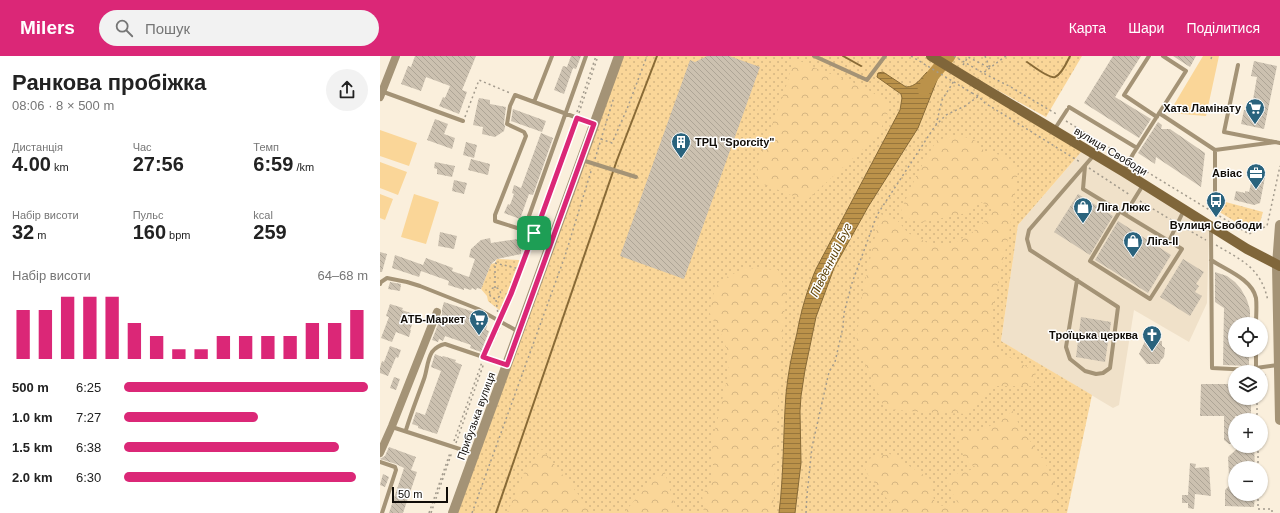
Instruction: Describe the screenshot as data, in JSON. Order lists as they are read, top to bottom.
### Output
{
  "streets": {
    "main road": ["вулиця Свободи"],
    "street": ["Прибузька вулиця"]
  },
  "water": ["Південний Буг"],
  "places": {
    "supermarket": ["Хата Ламінату", "АТБ-Маркет"],
    "building": ["ТРЦ \"Sporcity\""],
    "office": ["Авіас"],
    "bus stop": ["Вулиця Свободи"],
    "shop": ["Ліга Люкс", "Ліга-II"],
    "church": ["Троїцька церква"]
  },
  "scale_bar": "50 m",
  "page": {
    "header": "Milers",
    "search": "Пошук",
    "nav": ["Карта", "Шари", "Поділитися"],
    "heading": ["Ранкова пробіжка", "08:06 · 8 × 500 m"],
    "stats": [
      ["Дистанція", "4.00 km"],
      ["Час", "27:56"],
      ["Темп", "6:59 /km"],
      ["Набір висоти", "32 m"],
      ["Пульс", "160 bpm"],
      ["kcal", "259"]
    ],
    "chart": ["Набір висоти", "64–68 m"],
    "map_buttons": ["+", "−"],
    "list": [
      {
        "name": "500 m",
        "note": "6:25"
      },
      {
        "name": "1.0 km",
        "note": "7:27"
      },
      {
        "name": "1.5 km",
        "note": "6:38"
      },
      {
        "name": "2.0 km",
        "note": "6:30"
      }
    ],
    "scale": "50 m"
  }
}
